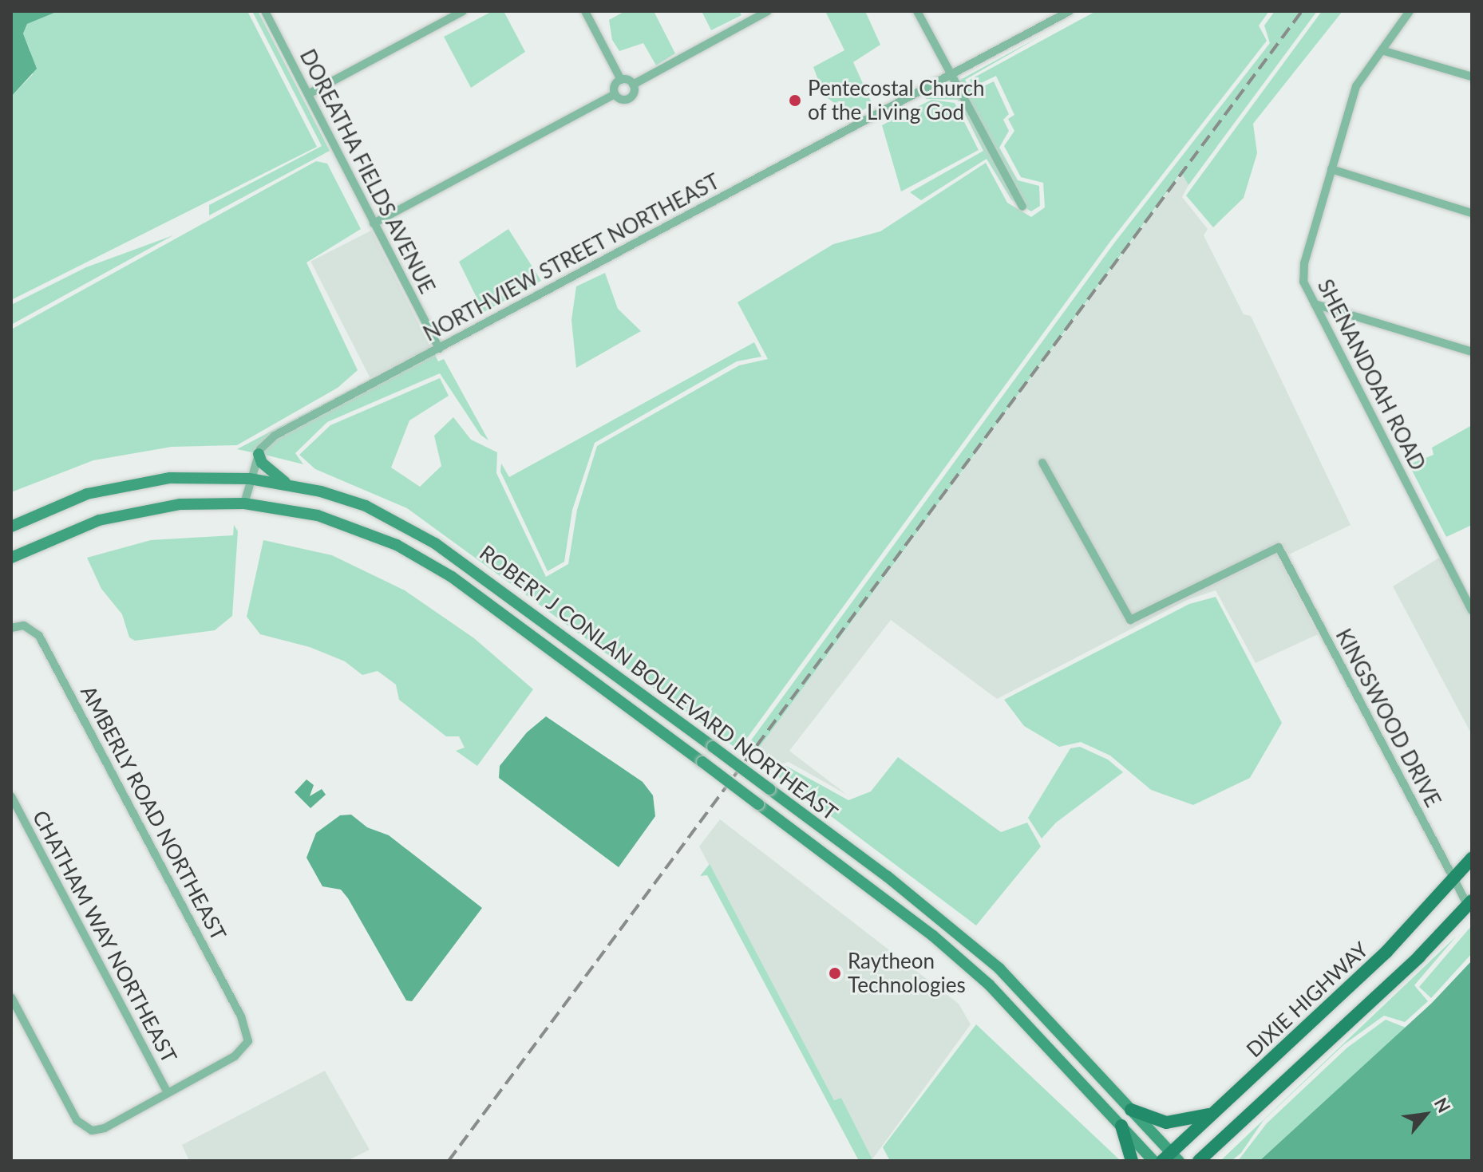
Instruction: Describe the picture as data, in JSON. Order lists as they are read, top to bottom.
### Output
{
  "streets": {
    "main road": ["ROBERT J CONLAN BOULEVARD NORTHEAST", "DIXIE HIGHWAY"],
    "street": [
      "DOREATHA FIELDS AVENUE",
      "NORTHVIEW STREET NORTHEAST",
      "SHENANDOAH ROAD",
      "KINGSWOOD DRIVE",
      "AMBERLY ROAD NORTHEAST",
      "CHATHAM WAY NORTHEAST"
    ]
  },
  "crossings": [
    ["DOREATHA FIELDS AVENUE", "NORTHVIEW STREET NORTHEAST"],
    ["NORTHVIEW STREET NORTHEAST", "ROBERT J CONLAN BOULEVARD NORTHEAST"],
    ["ROBERT J CONLAN BOULEVARD NORTHEAST", "DIXIE HIGHWAY"],
    ["KINGSWOOD DRIVE", "DIXIE HIGHWAY"],
    ["AMBERLY ROAD NORTHEAST", "CHATHAM WAY NORTHEAST"]
  ],
  "places": ["Pentecostal Church of the Living God", "Raytheon Technologies"],
  "north": "top right"
}
